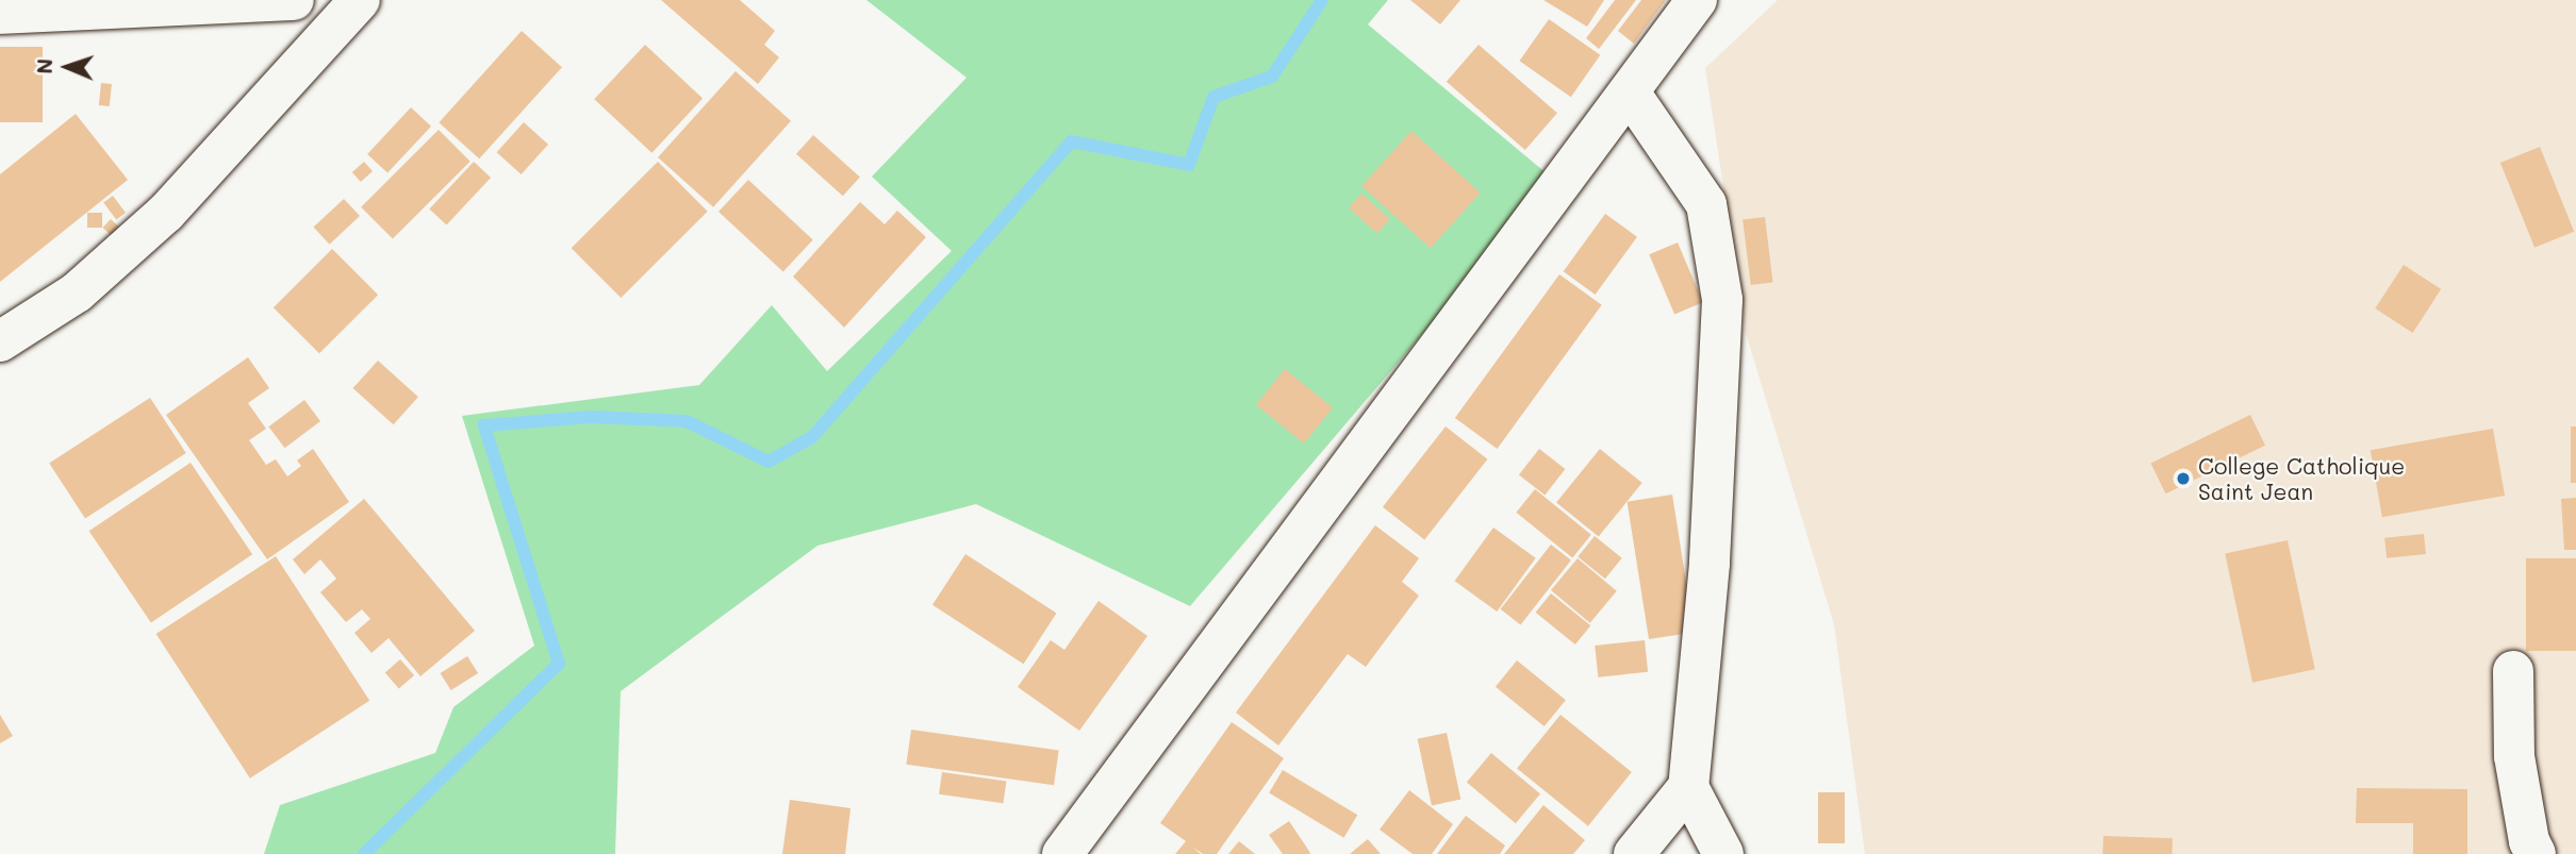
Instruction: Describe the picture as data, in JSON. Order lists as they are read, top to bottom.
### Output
{
  "places": ["College Catholique Saint Jean"],
  "north": "left"
}
